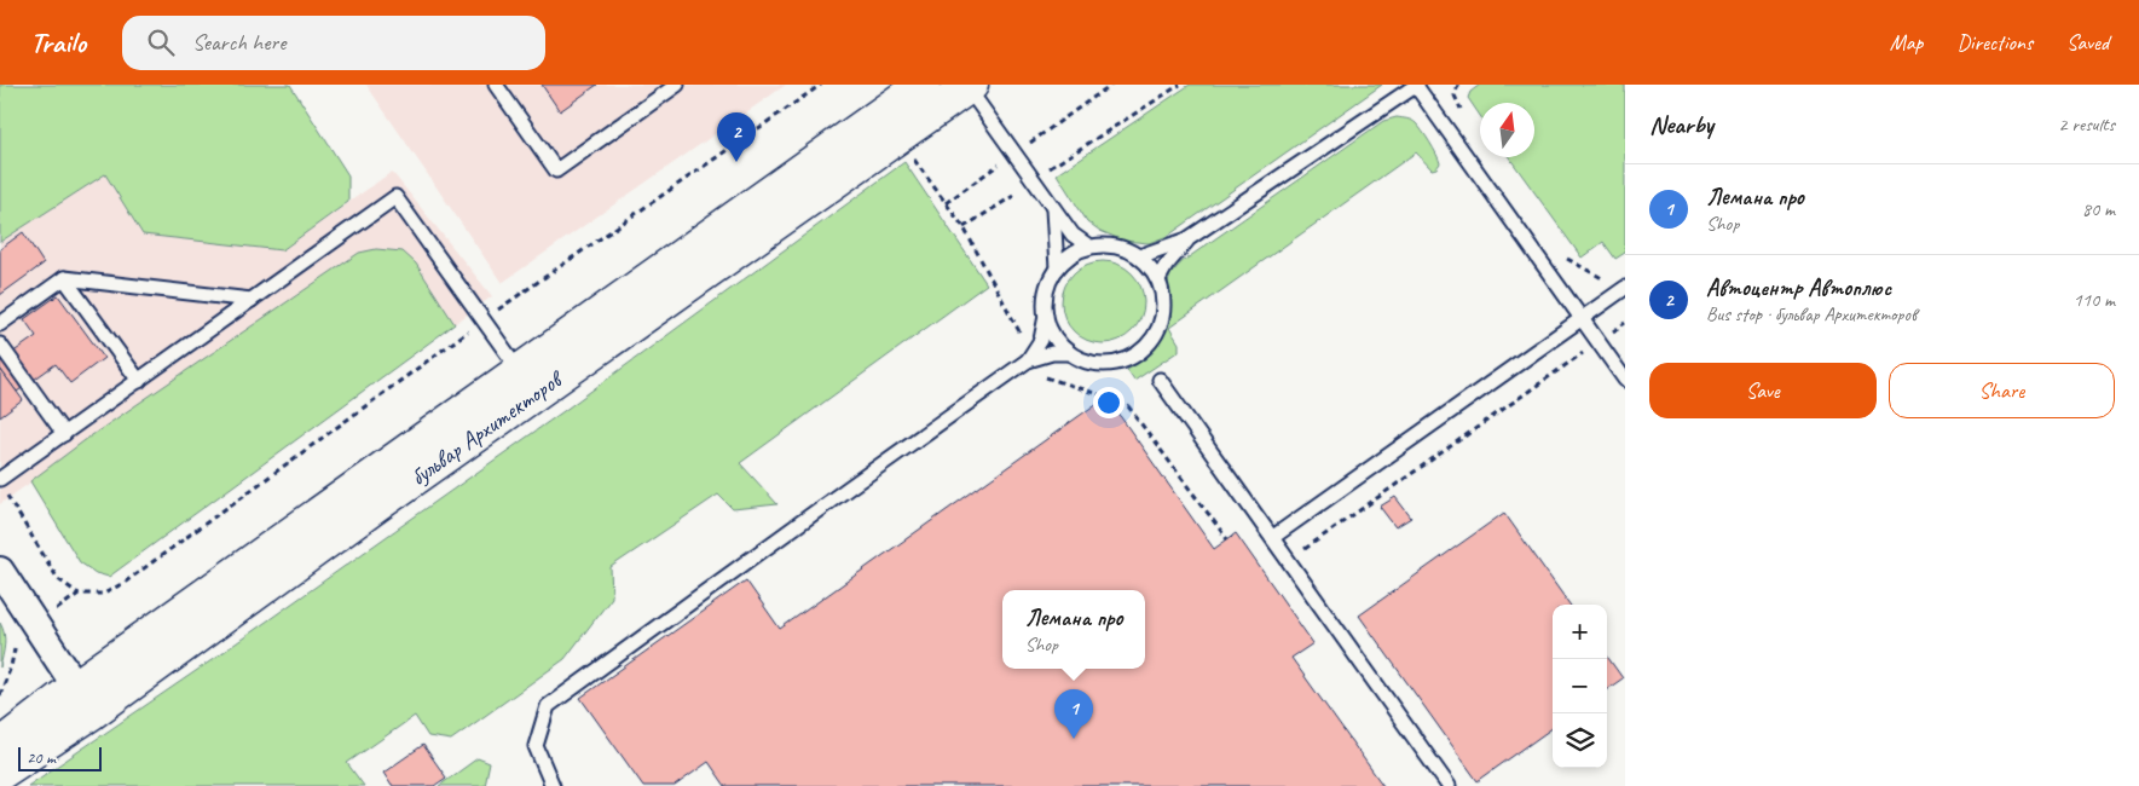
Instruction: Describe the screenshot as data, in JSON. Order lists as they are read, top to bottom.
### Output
{
  "streets": {
    "main road": ["бульвар Архитекторов"]
  },
  "scale_bar": "20 m",
  "north": "top",
  "page": {
    "header": "Trailo",
    "search": "Search here",
    "nav": ["Map", "Directions", "Saved"],
    "heading": ["Nearby", "2 results"],
    "pins": ["2", "1"],
    "list": [
      {
        "mark": "1",
        "name": "Лемана про",
        "note": "Shop",
        "value": "80 m"
      },
      {
        "mark": "2",
        "name": "Автоцентр Автоплюс",
        "note": "Bus stop · бульвар Архитекторов",
        "value": "110 m"
      }
    ],
    "buttons": ["Save", "Share"],
    "popup": ["Лемана про", "Shop"],
    "map_buttons": ["+", "−"],
    "scale": "20 m"
  }
}
